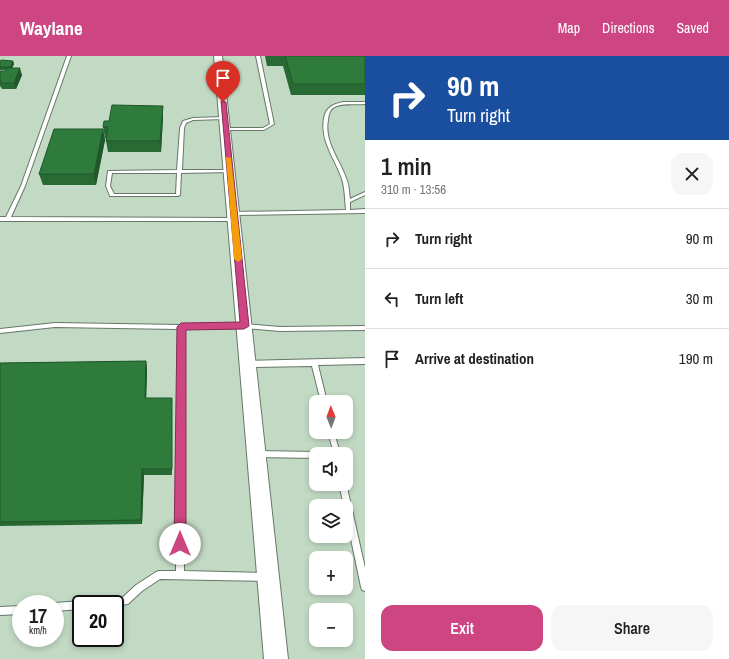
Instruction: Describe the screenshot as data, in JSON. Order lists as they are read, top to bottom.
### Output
{
  "north": "top",
  "page": {
    "header": "Waylane",
    "nav": ["Map", "Directions", "Saved"],
    "turn": ["90 m", "Turn right"],
    "heading": ["1 min", "310 m · 13:56"],
    "list": [
      {
        "name": "Turn right",
        "value": "90 m"
      },
      {
        "name": "Turn left",
        "value": "30 m"
      },
      {
        "name": "Arrive at destination",
        "value": "190 m"
      }
    ],
    "map_buttons": ["+", "−"],
    "speed": "17 km/h",
    "limit": "20",
    "buttons": ["Exit", "Share"]
  }
}
